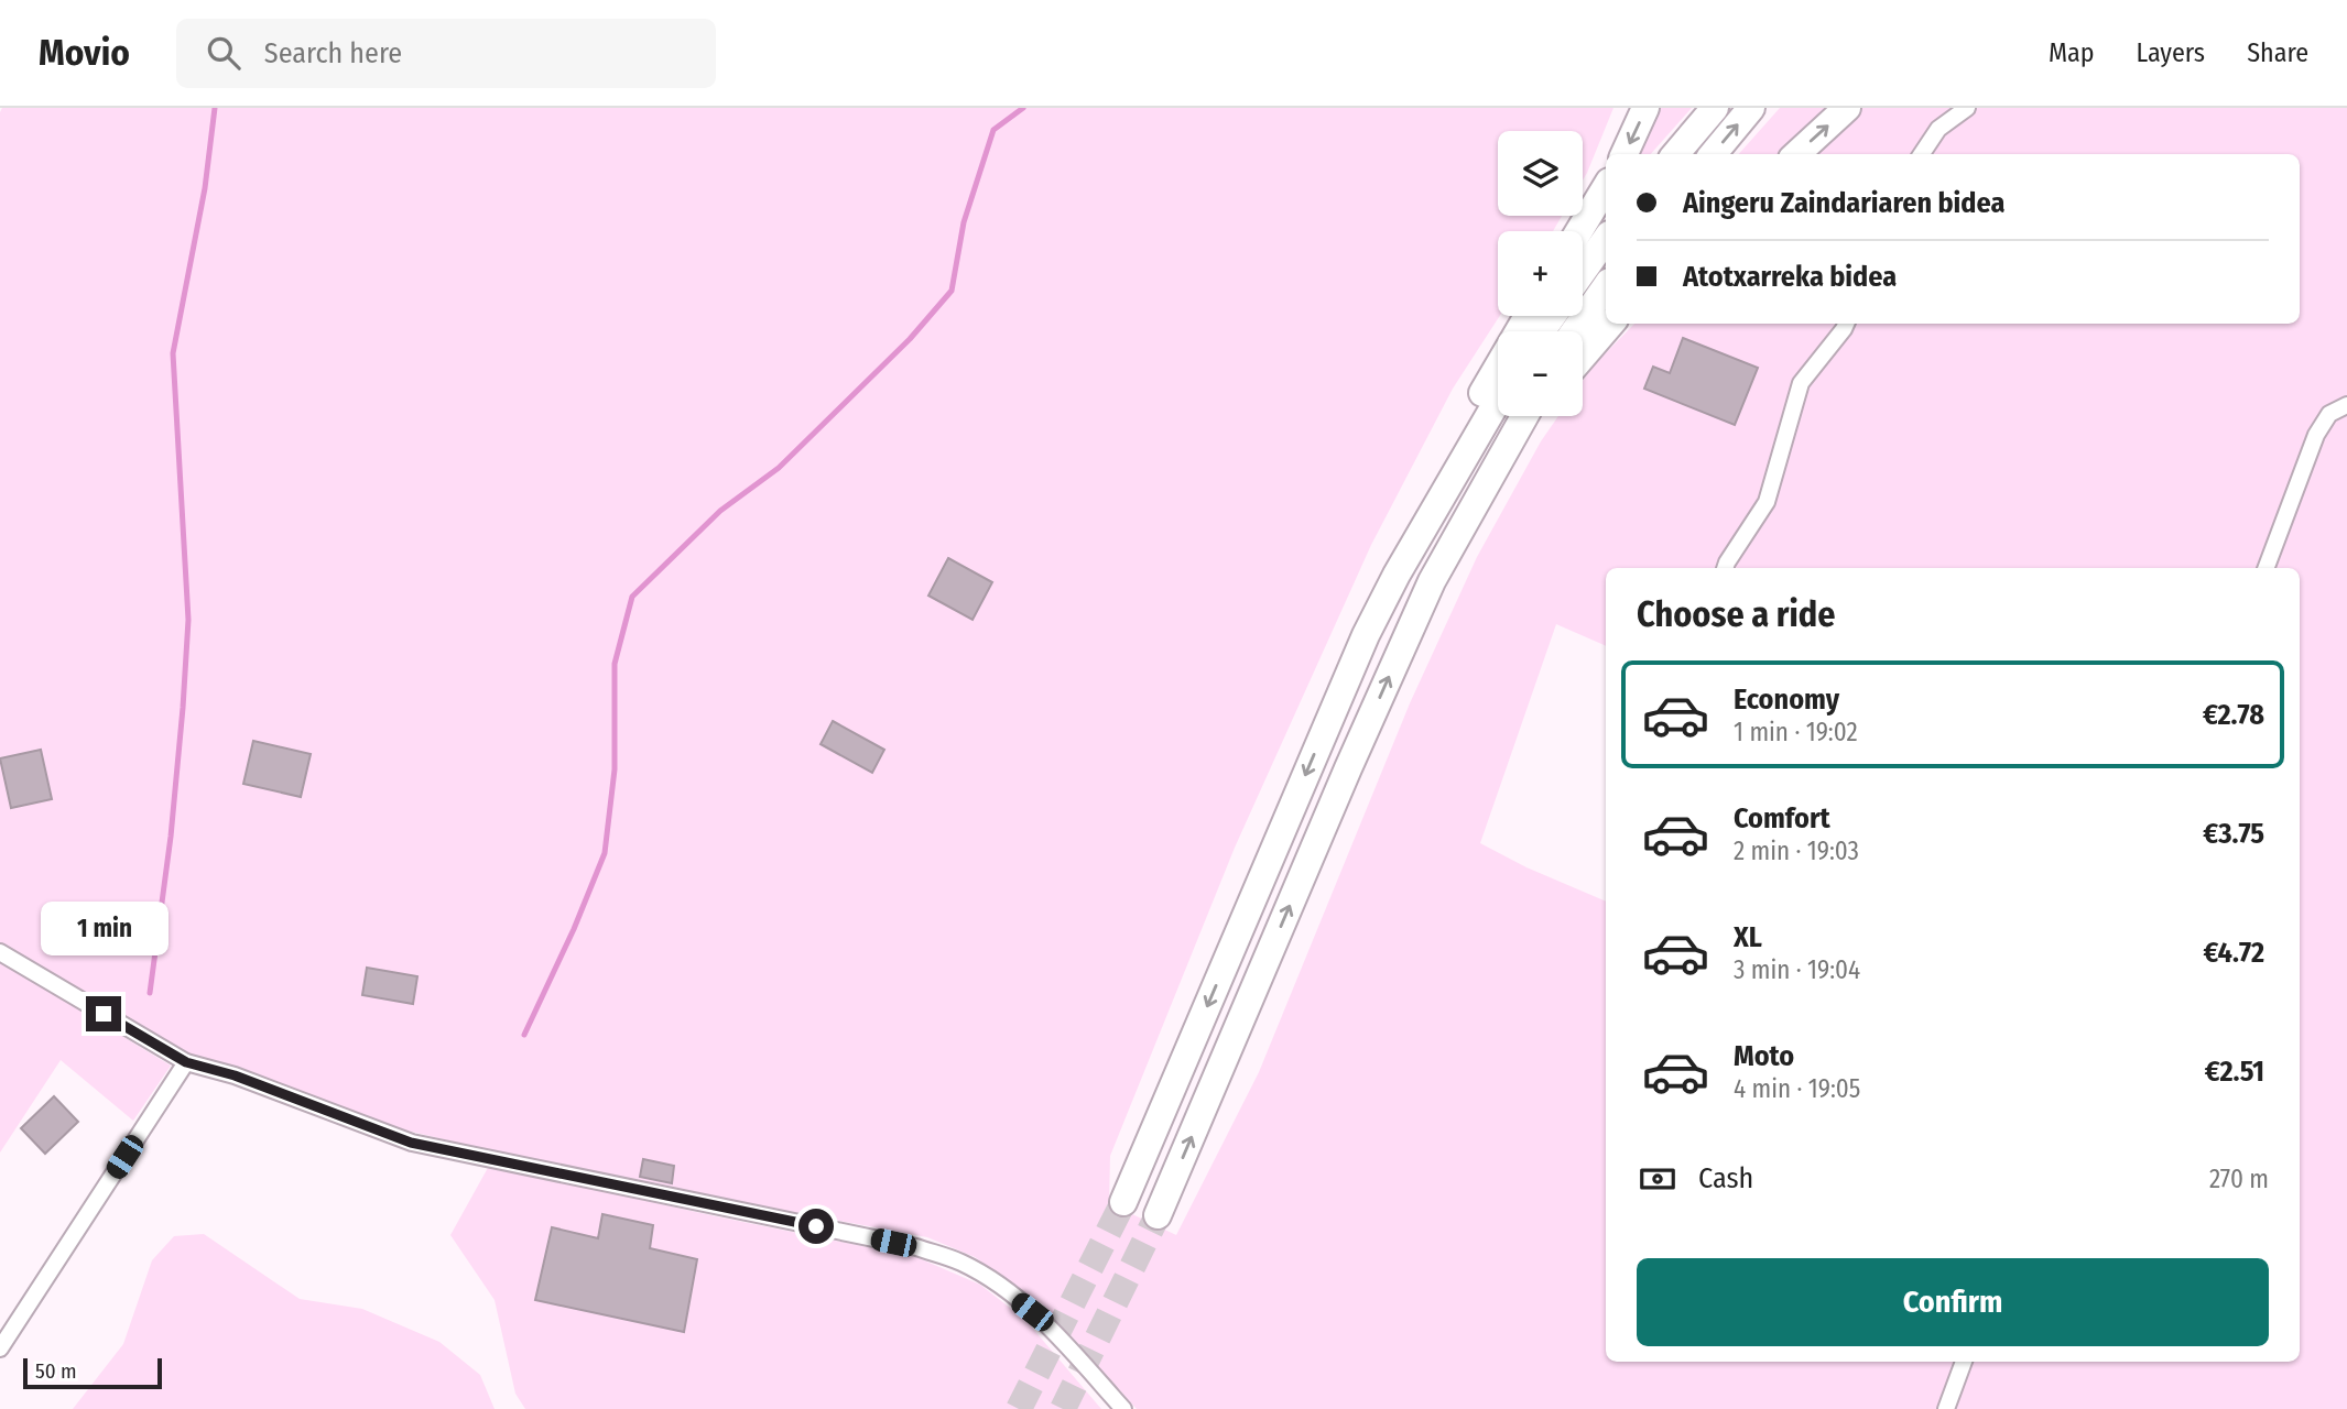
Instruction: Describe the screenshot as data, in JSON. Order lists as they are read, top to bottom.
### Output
{
  "scale_bar": "50 m",
  "page": {
    "header": "Movio",
    "search": "Search here",
    "nav": ["Map", "Layers", "Share"],
    "map_buttons": ["+", "−"],
    "banner": ["Aingeru Zaindariaren bidea", "Atotxarreka bidea"],
    "heading": "Choose a ride",
    "list": [
      {
        "name": "Economy",
        "note": "1 min · 19:02",
        "value": "€2.78"
      },
      {
        "name": "Comfort",
        "note": "2 min · 19:03",
        "value": "€3.75"
      },
      {
        "name": "XL",
        "note": "3 min · 19:04",
        "value": "€4.72"
      },
      {
        "name": "Moto",
        "note": "4 min · 19:05",
        "value": "€2.51"
      }
    ],
    "bubble": "1 min",
    "pay": ["Cash", "270 m"],
    "buttons": "Confirm",
    "scale": "50 m"
  }
}
